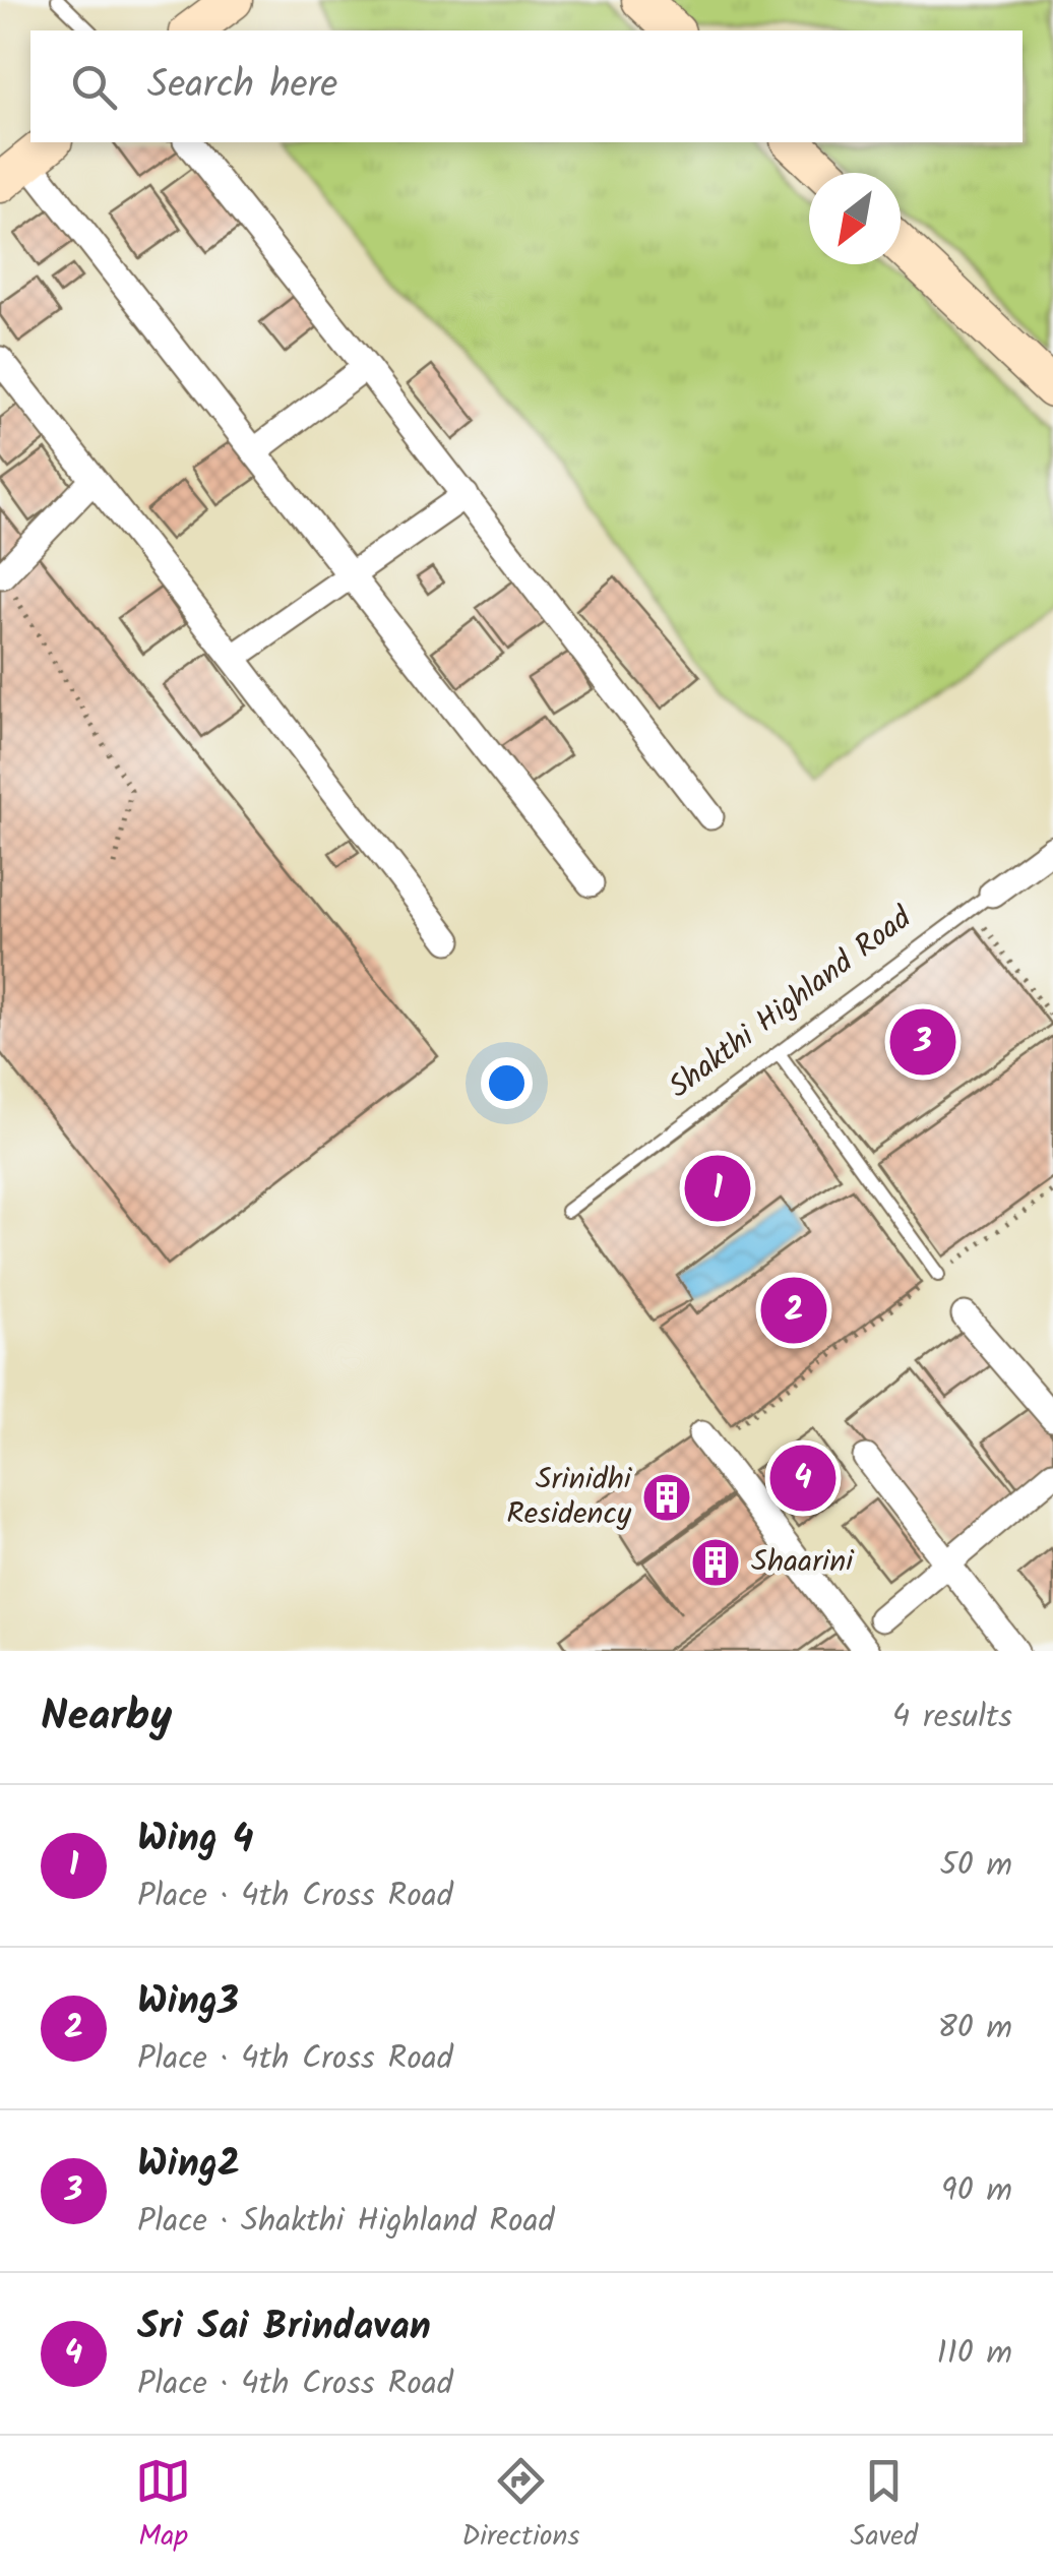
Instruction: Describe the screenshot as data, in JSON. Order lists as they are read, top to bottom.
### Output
{
  "streets": {
    "street": ["Shakthi Highland Road"]
  },
  "places": {
    "building": ["Srinidhi Residency", "Shaarini"]
  },
  "north": "bottom left",
  "page": {
    "search": "Search here",
    "pins": [
      "3",
      "1",
      "2",
      "4"
    ],
    "heading": ["Nearby", "4 results"],
    "list": [
      {
        "mark": "1",
        "name": "Wing 4",
        "note": "Place · 4th Cross Road",
        "value": "50 m"
      },
      {
        "mark": "2",
        "name": "Wing3",
        "note": "Place · 4th Cross Road",
        "value": "80 m"
      },
      {
        "mark": "3",
        "name": "Wing2",
        "note": "Place · Shakthi Highland Road",
        "value": "90 m"
      },
      {
        "mark": "4",
        "name": "Sri Sai Brindavan",
        "note": "Place · 4th Cross Road",
        "value": "110 m"
      }
    ],
    "nav": ["Map", "Directions", "Saved"]
  }
}
